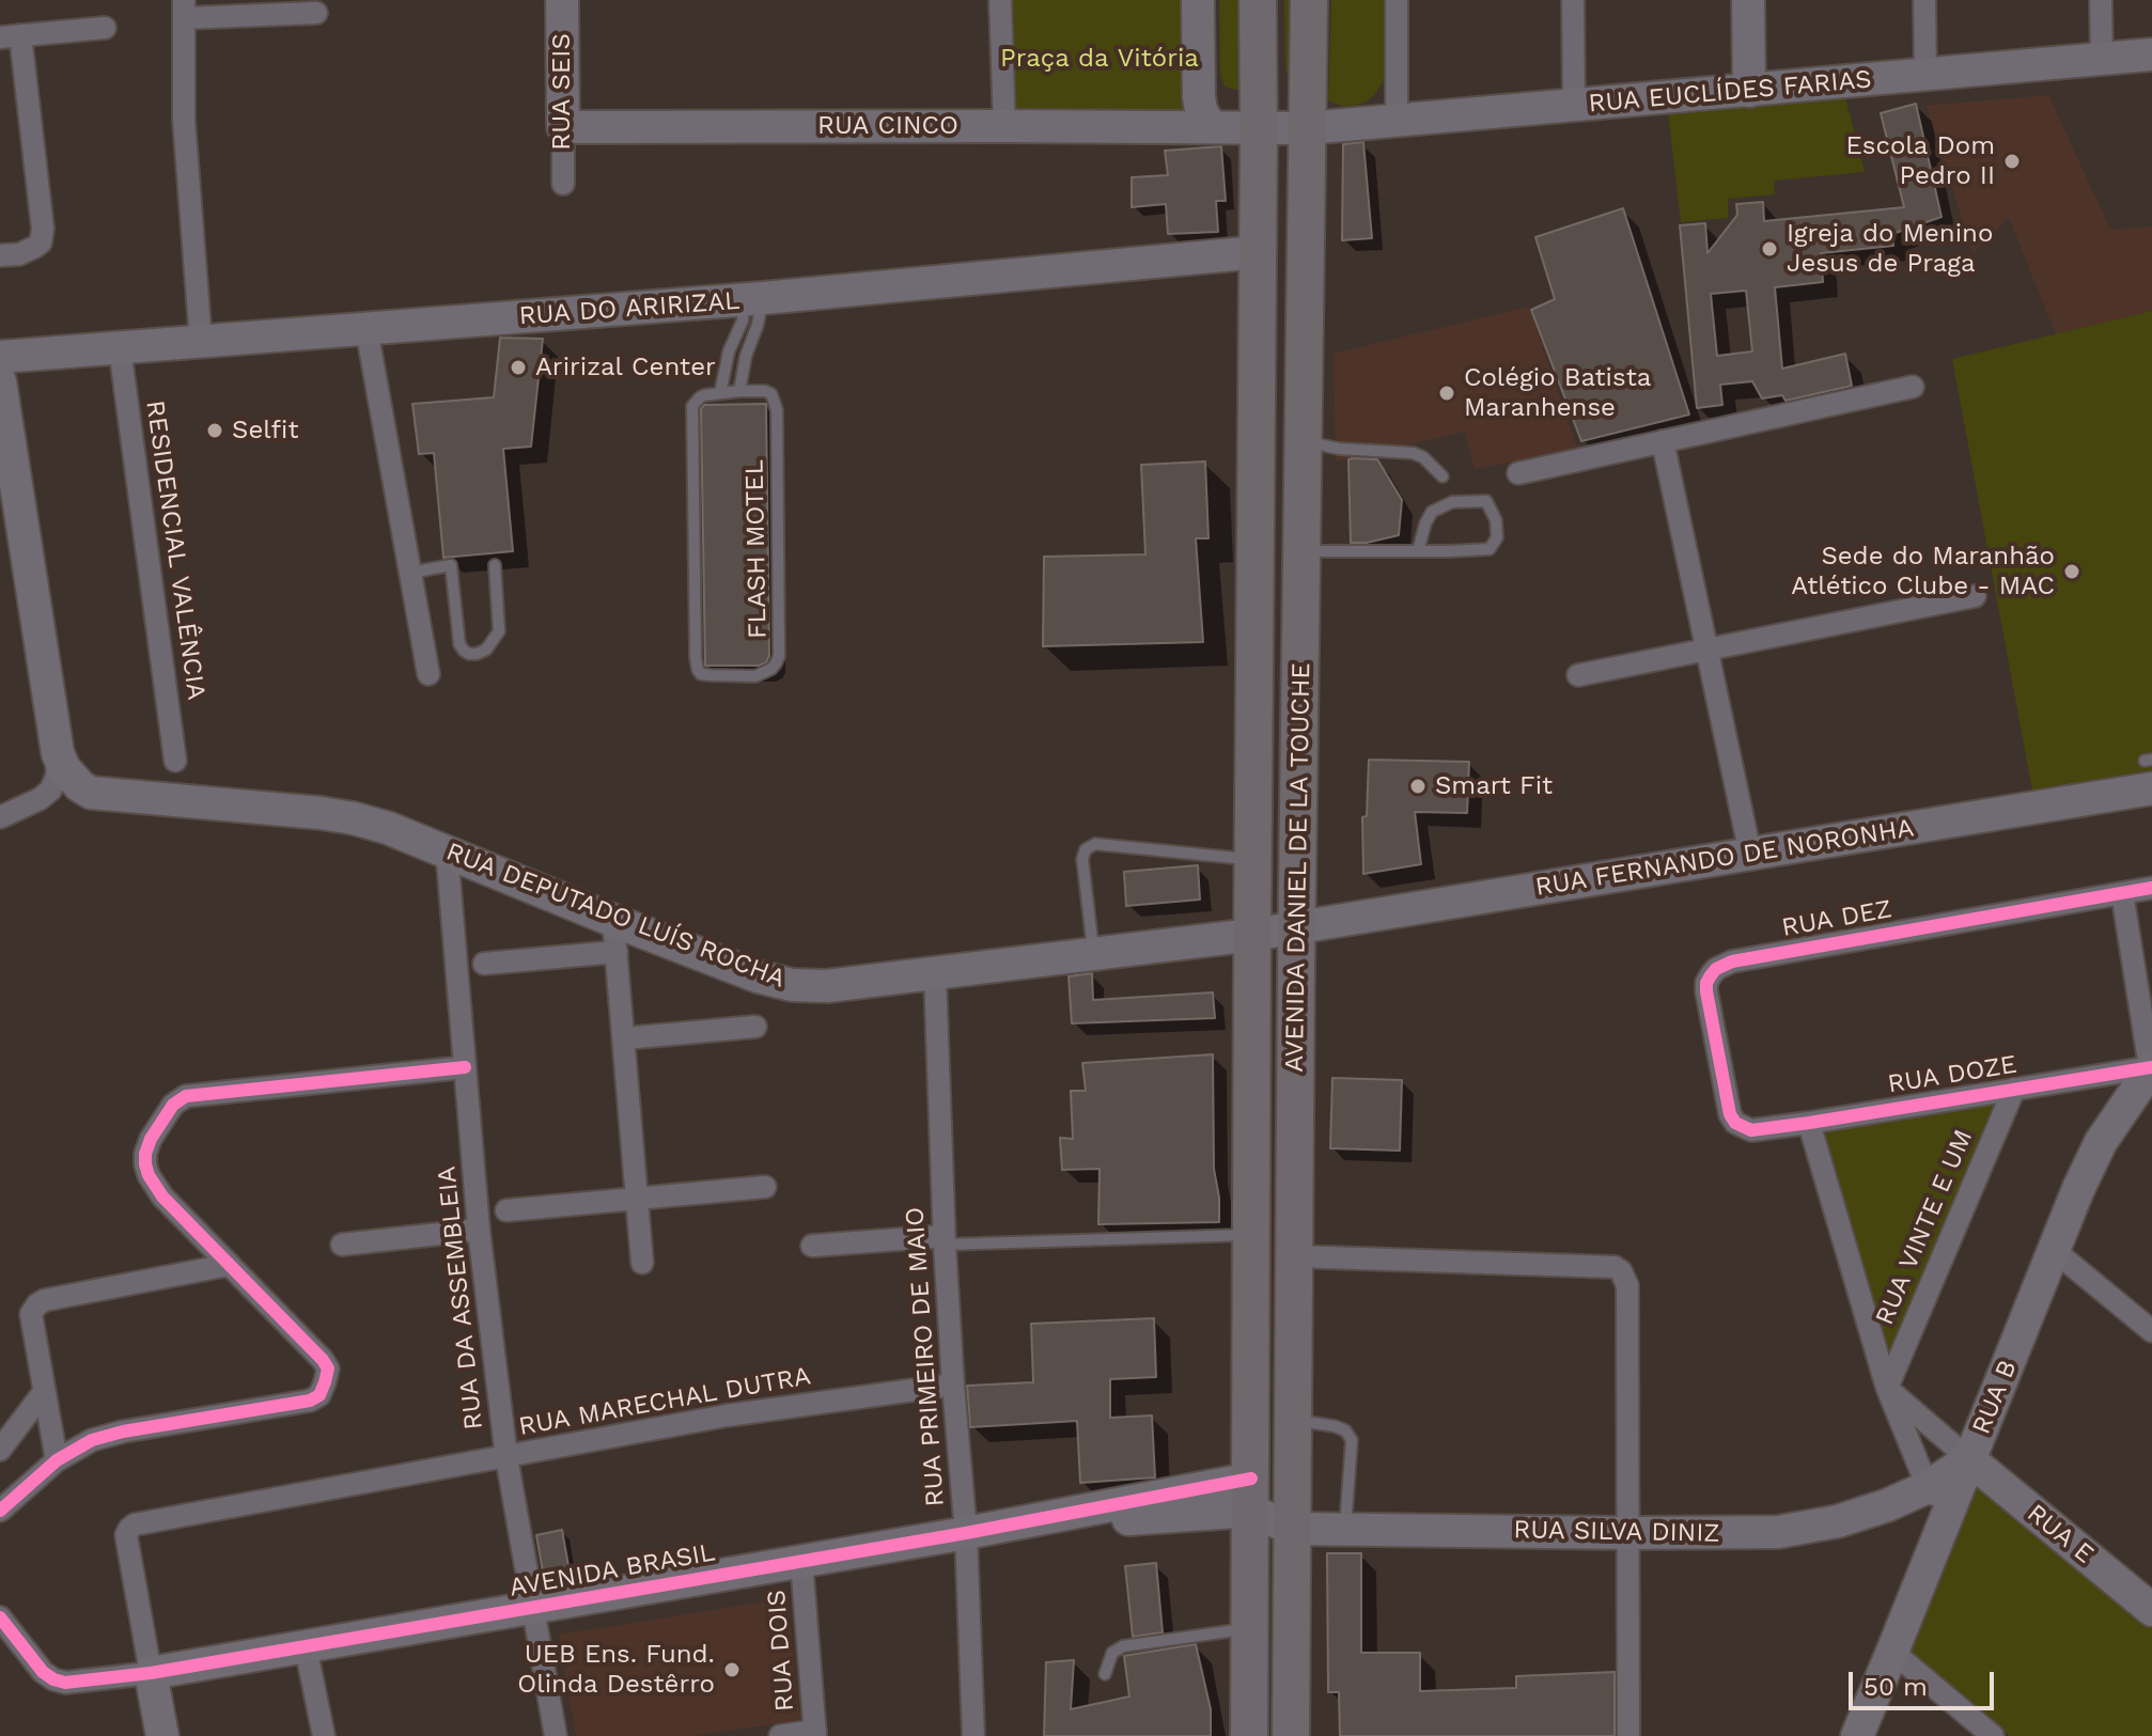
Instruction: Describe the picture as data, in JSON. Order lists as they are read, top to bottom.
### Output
{
  "streets": {
    "main road": ["AVENIDA DANIEL DE LA TOUCHE"],
    "street": [
      "RUA SEIS",
      "RUA EUCLÍDES FARIAS",
      "RUA CINCO",
      "RUA DO ARIRIZAL",
      "RESIDENCIAL VALÊNCIA",
      "RUA FERNANDO DE NORONHA",
      "RUA DEPUTADO LUÍS ROCHA",
      "RUA DEZ",
      "RUA DOZE",
      "RUA VINTE E UM",
      "RUA DA ASSEMBLEIA",
      "RUA PRIMEIRO DE MAIO",
      "RUA B",
      "RUA MARECHAL DUTRA",
      "RUA SILVA DINIZ",
      "RUA E",
      "AVENIDA BRASIL",
      "RUA DOIS"
    ],
    "lane": ["FLASH MOTEL"]
  },
  "crossings": [
    ["RUA SEIS", "RUA CINCO"],
    ["RUA EUCLÍDES FARIAS", "RUA CINCO"],
    ["RUA EUCLÍDES FARIAS", "AVENIDA DANIEL DE LA TOUCHE"],
    ["RUA CINCO", "AVENIDA DANIEL DE LA TOUCHE"],
    ["RUA DO ARIRIZAL", "RESIDENCIAL VALÊNCIA"],
    ["RUA DO ARIRIZAL", "AVENIDA DANIEL DE LA TOUCHE"],
    ["RUA FERNANDO DE NORONHA", "AVENIDA DANIEL DE LA TOUCHE"],
    ["RUA FERNANDO DE NORONHA", "RUA DEPUTADO LUÍS ROCHA"],
    ["AVENIDA DANIEL DE LA TOUCHE", "RUA DEPUTADO LUÍS ROCHA"],
    ["AVENIDA DANIEL DE LA TOUCHE", "RUA SILVA DINIZ"],
    ["AVENIDA DANIEL DE LA TOUCHE", "AVENIDA BRASIL"],
    ["RUA DEPUTADO LUÍS ROCHA", "RUA DA ASSEMBLEIA"],
    ["RUA DEPUTADO LUÍS ROCHA", "RUA PRIMEIRO DE MAIO"],
    ["RUA DEZ", "RUA DOZE"],
    ["RUA DOZE", "RUA VINTE E UM"],
    ["RUA DOZE", "RUA B"],
    ["RUA DA ASSEMBLEIA", "RUA MARECHAL DUTRA"],
    ["RUA DA ASSEMBLEIA", "AVENIDA BRASIL"],
    ["RUA PRIMEIRO DE MAIO", "RUA MARECHAL DUTRA"],
    ["RUA PRIMEIRO DE MAIO", "AVENIDA BRASIL"],
    ["RUA B", "RUA SILVA DINIZ"],
    ["RUA B", "RUA E"],
    ["RUA MARECHAL DUTRA", "AVENIDA BRASIL"],
    ["RUA SILVA DINIZ", "RUA E"],
    ["RUA SILVA DINIZ", "AVENIDA BRASIL"],
    ["AVENIDA BRASIL", "RUA DOIS"]
  ],
  "parks": ["Praça da Vitória"],
  "places": [
    "Escola Dom Pedro II",
    "Igreja do Menino Jesus de Praga",
    "Aririzal Center",
    "Colégio Batista Maranhense",
    "Selfit",
    "Sede do Maranhão Atlético Clube - MAC",
    "Smart Fit",
    "UEB Ens. Fund. Olinda Destêrro"
  ],
  "scale_bar": "50 m"
}
